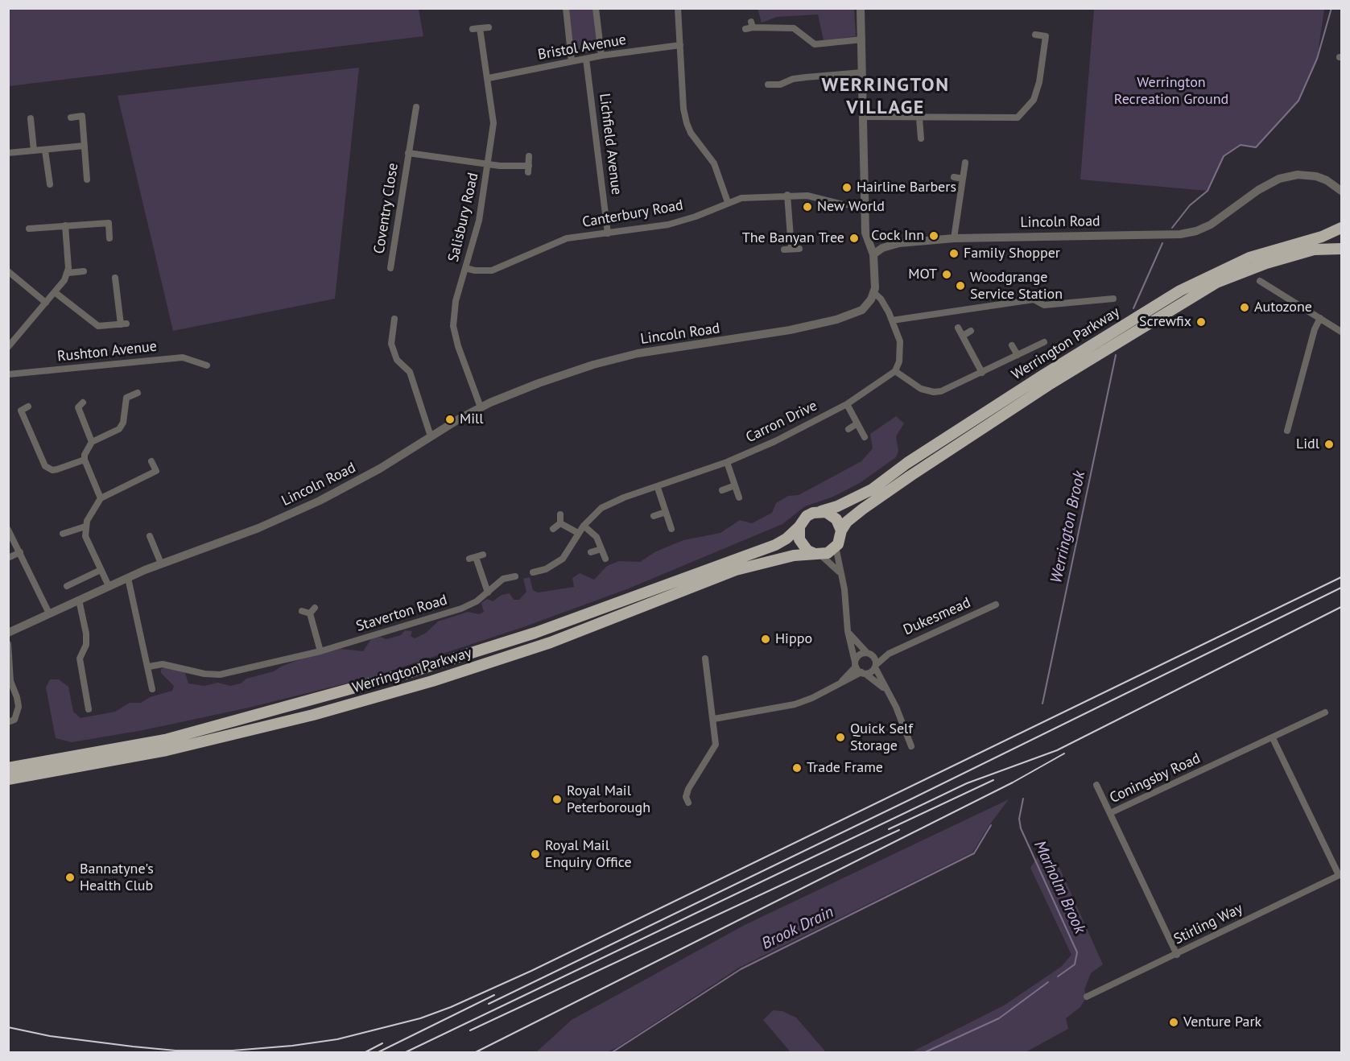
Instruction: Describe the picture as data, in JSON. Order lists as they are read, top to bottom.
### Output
{
  "streets": {
    "highway": ["Werrington Parkway"],
    "street": [
      "Bristol Avenue",
      "Lichfield Avenue",
      "Coventry Close",
      "Canterbury Road",
      "Salisbury Road",
      "Lincoln Road",
      "Rushton Avenue",
      "Carron Drive",
      "Staverton Road",
      "Dukesmead",
      "Coningsby Road",
      "Stirling Way"
    ]
  },
  "crossings": [
    ["Bristol Avenue", "Lichfield Avenue"],
    ["Bristol Avenue", "Salisbury Road"],
    ["Lichfield Avenue", "Canterbury Road"],
    ["Coventry Close", "Salisbury Road"],
    ["Canterbury Road", "Salisbury Road"],
    ["Salisbury Road", "Lincoln Road"],
    ["Coningsby Road", "Stirling Way"]
  ],
  "districts": ["WERRINGTON VILLAGE"],
  "water": ["Werrington Brook", "Marholm Brook", "Brook Drain"],
  "parks": ["Werrington Recreation Ground"],
  "places": [
    "Hairline Barbers",
    "New World",
    "Cock Inn",
    "The Banyan Tree",
    "Family Shopper",
    "MOT",
    "Woodgrange Service Station",
    "Autozone",
    "Screwfix",
    "Mill",
    "Lidl",
    "Hippo",
    "Quick Self Storage",
    "Trade Frame",
    "Royal Mail Peterborough",
    "Royal Mail Enquiry Office",
    "Bannatyne's Health Club",
    "Venture Park"
  ]
}
